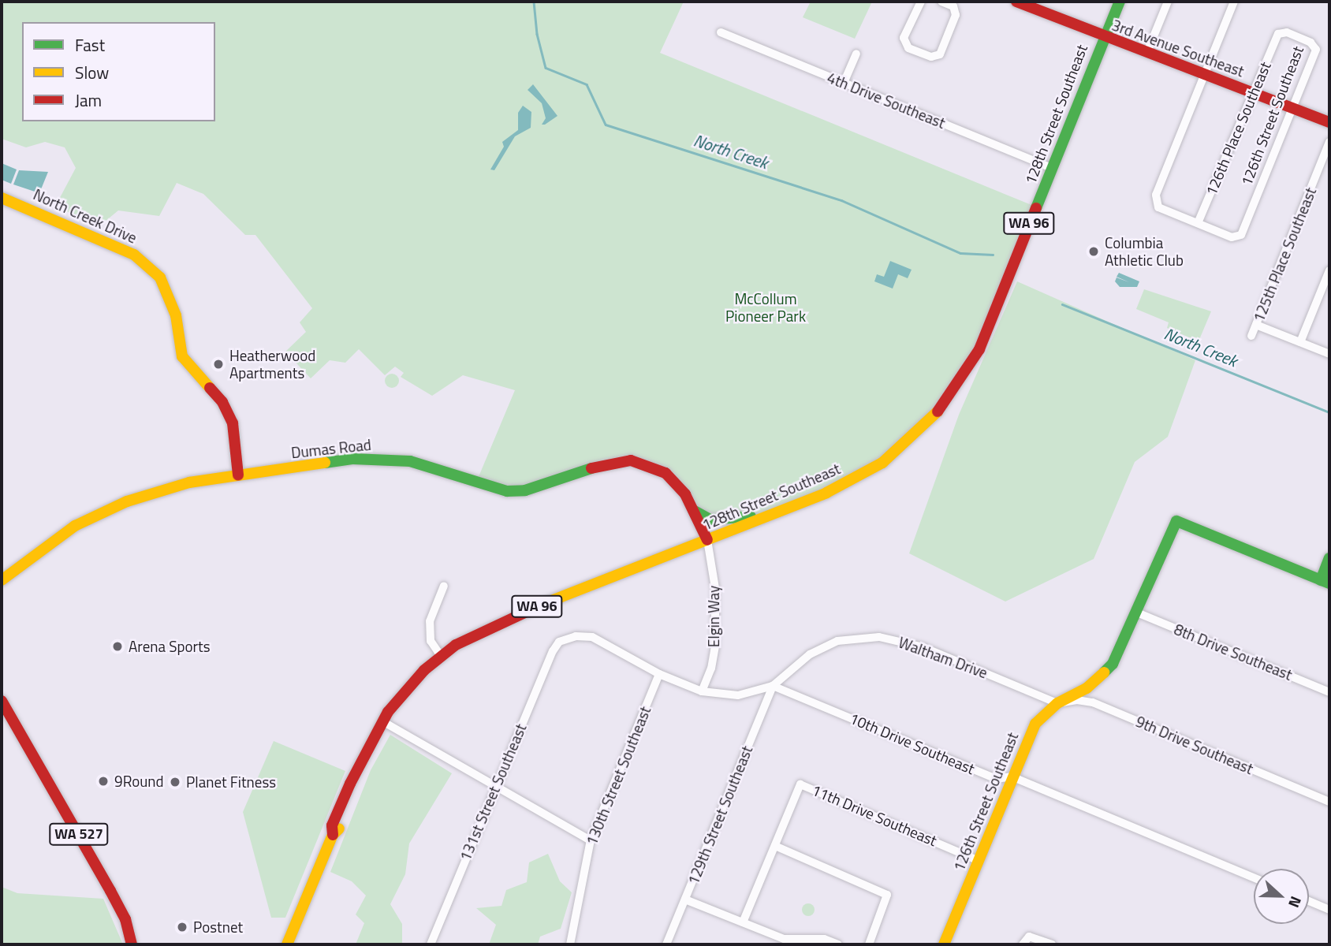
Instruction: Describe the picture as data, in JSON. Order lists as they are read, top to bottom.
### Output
{
  "streets": {
    "street": [
      "3rd Avenue Southeast",
      "4th Drive Southeast",
      "128th Street Southeast",
      "126th Street Southeast",
      "126th Place Southeast",
      "North Creek Drive",
      "WA 96",
      "125th Place Southeast",
      "Dumas Road",
      "Elgin Way",
      "8th Drive Southeast",
      "Waltham Drive",
      "10th Drive Southeast",
      "9th Drive Southeast",
      "130th Street Southeast",
      "131st Street Southeast",
      "129th Street Southeast",
      "11th Drive Southeast",
      "WA 527"
    ]
  },
  "crossings": [
    ["3rd Avenue Southeast", "128th Street Southeast"],
    ["3rd Avenue Southeast", "126th Street Southeast"],
    ["3rd Avenue Southeast", "126th Place Southeast"],
    ["4th Drive Southeast", "128th Street Southeast"],
    ["128th Street Southeast", "WA 96"],
    ["128th Street Southeast", "Dumas Road"],
    ["128th Street Southeast", "Elgin Way"],
    ["126th Street Southeast", "126th Place Southeast"],
    ["126th Street Southeast", "8th Drive Southeast"],
    ["126th Street Southeast", "Waltham Drive"],
    ["126th Street Southeast", "10th Drive Southeast"],
    ["126th Street Southeast", "9th Drive Southeast"],
    ["126th Street Southeast", "11th Drive Southeast"],
    ["North Creek Drive", "Dumas Road"],
    ["Dumas Road", "Elgin Way"],
    ["Waltham Drive", "10th Drive Southeast"],
    ["Waltham Drive", "9th Drive Southeast"],
    ["Waltham Drive", "129th Street Southeast"],
    ["10th Drive Southeast", "129th Street Southeast"],
    ["130th Street Southeast", "131st Street Southeast"]
  ],
  "water": ["North Creek"],
  "parks": ["McCollum Pioneer Park"],
  "places": [
    "Columbia Athletic Club",
    "Heatherwood Apartments",
    "Arena Sports",
    "9Round",
    "Planet Fitness",
    "Postnet"
  ],
  "legend": ["Fast", "Slow", "Jam"],
  "north": "right"
}
